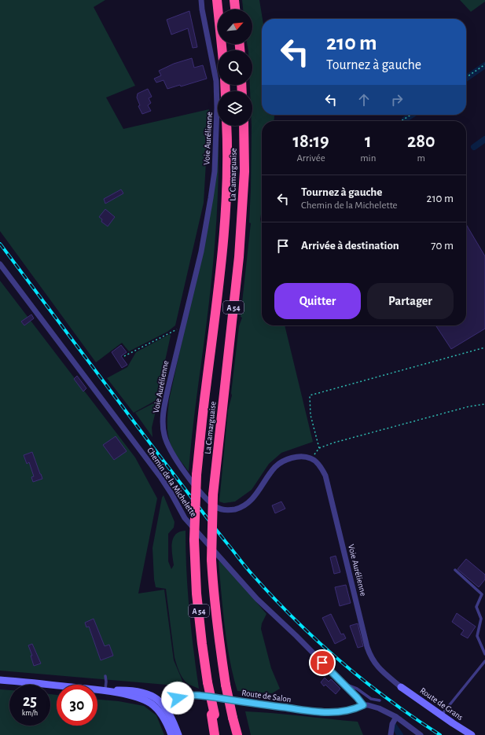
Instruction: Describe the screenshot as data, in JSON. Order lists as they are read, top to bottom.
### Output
{
  "streets": {
    "highway": ["La Camarguaise", "A 54"],
    "street": [
      "Voie Aurélienne",
      "Chemin de la Michelette",
      "Route de Salon",
      "Route de Grans"
    ]
  },
  "crossings": [
    ["Voie Aurélienne", "Route de Grans"],
    ["Chemin de la Michelette", "Route de Salon"]
  ],
  "north": "top right",
  "page": {
    "turn": ["210 m", "Tournez à gauche"],
    "eta": [
      "18:19",
      "Arrivée",
      "1",
      "min",
      "280",
      "m"
    ],
    "list": [
      {
        "name": "Tournez à gauche",
        "note": "Chemin de la Michelette",
        "value": "210 m"
      },
      {
        "name": "Arrivée à destination",
        "value": "70 m"
      }
    ],
    "buttons": ["Quitter", "Partager"],
    "speed": "25 km/h",
    "limit": "30"
  }
}
